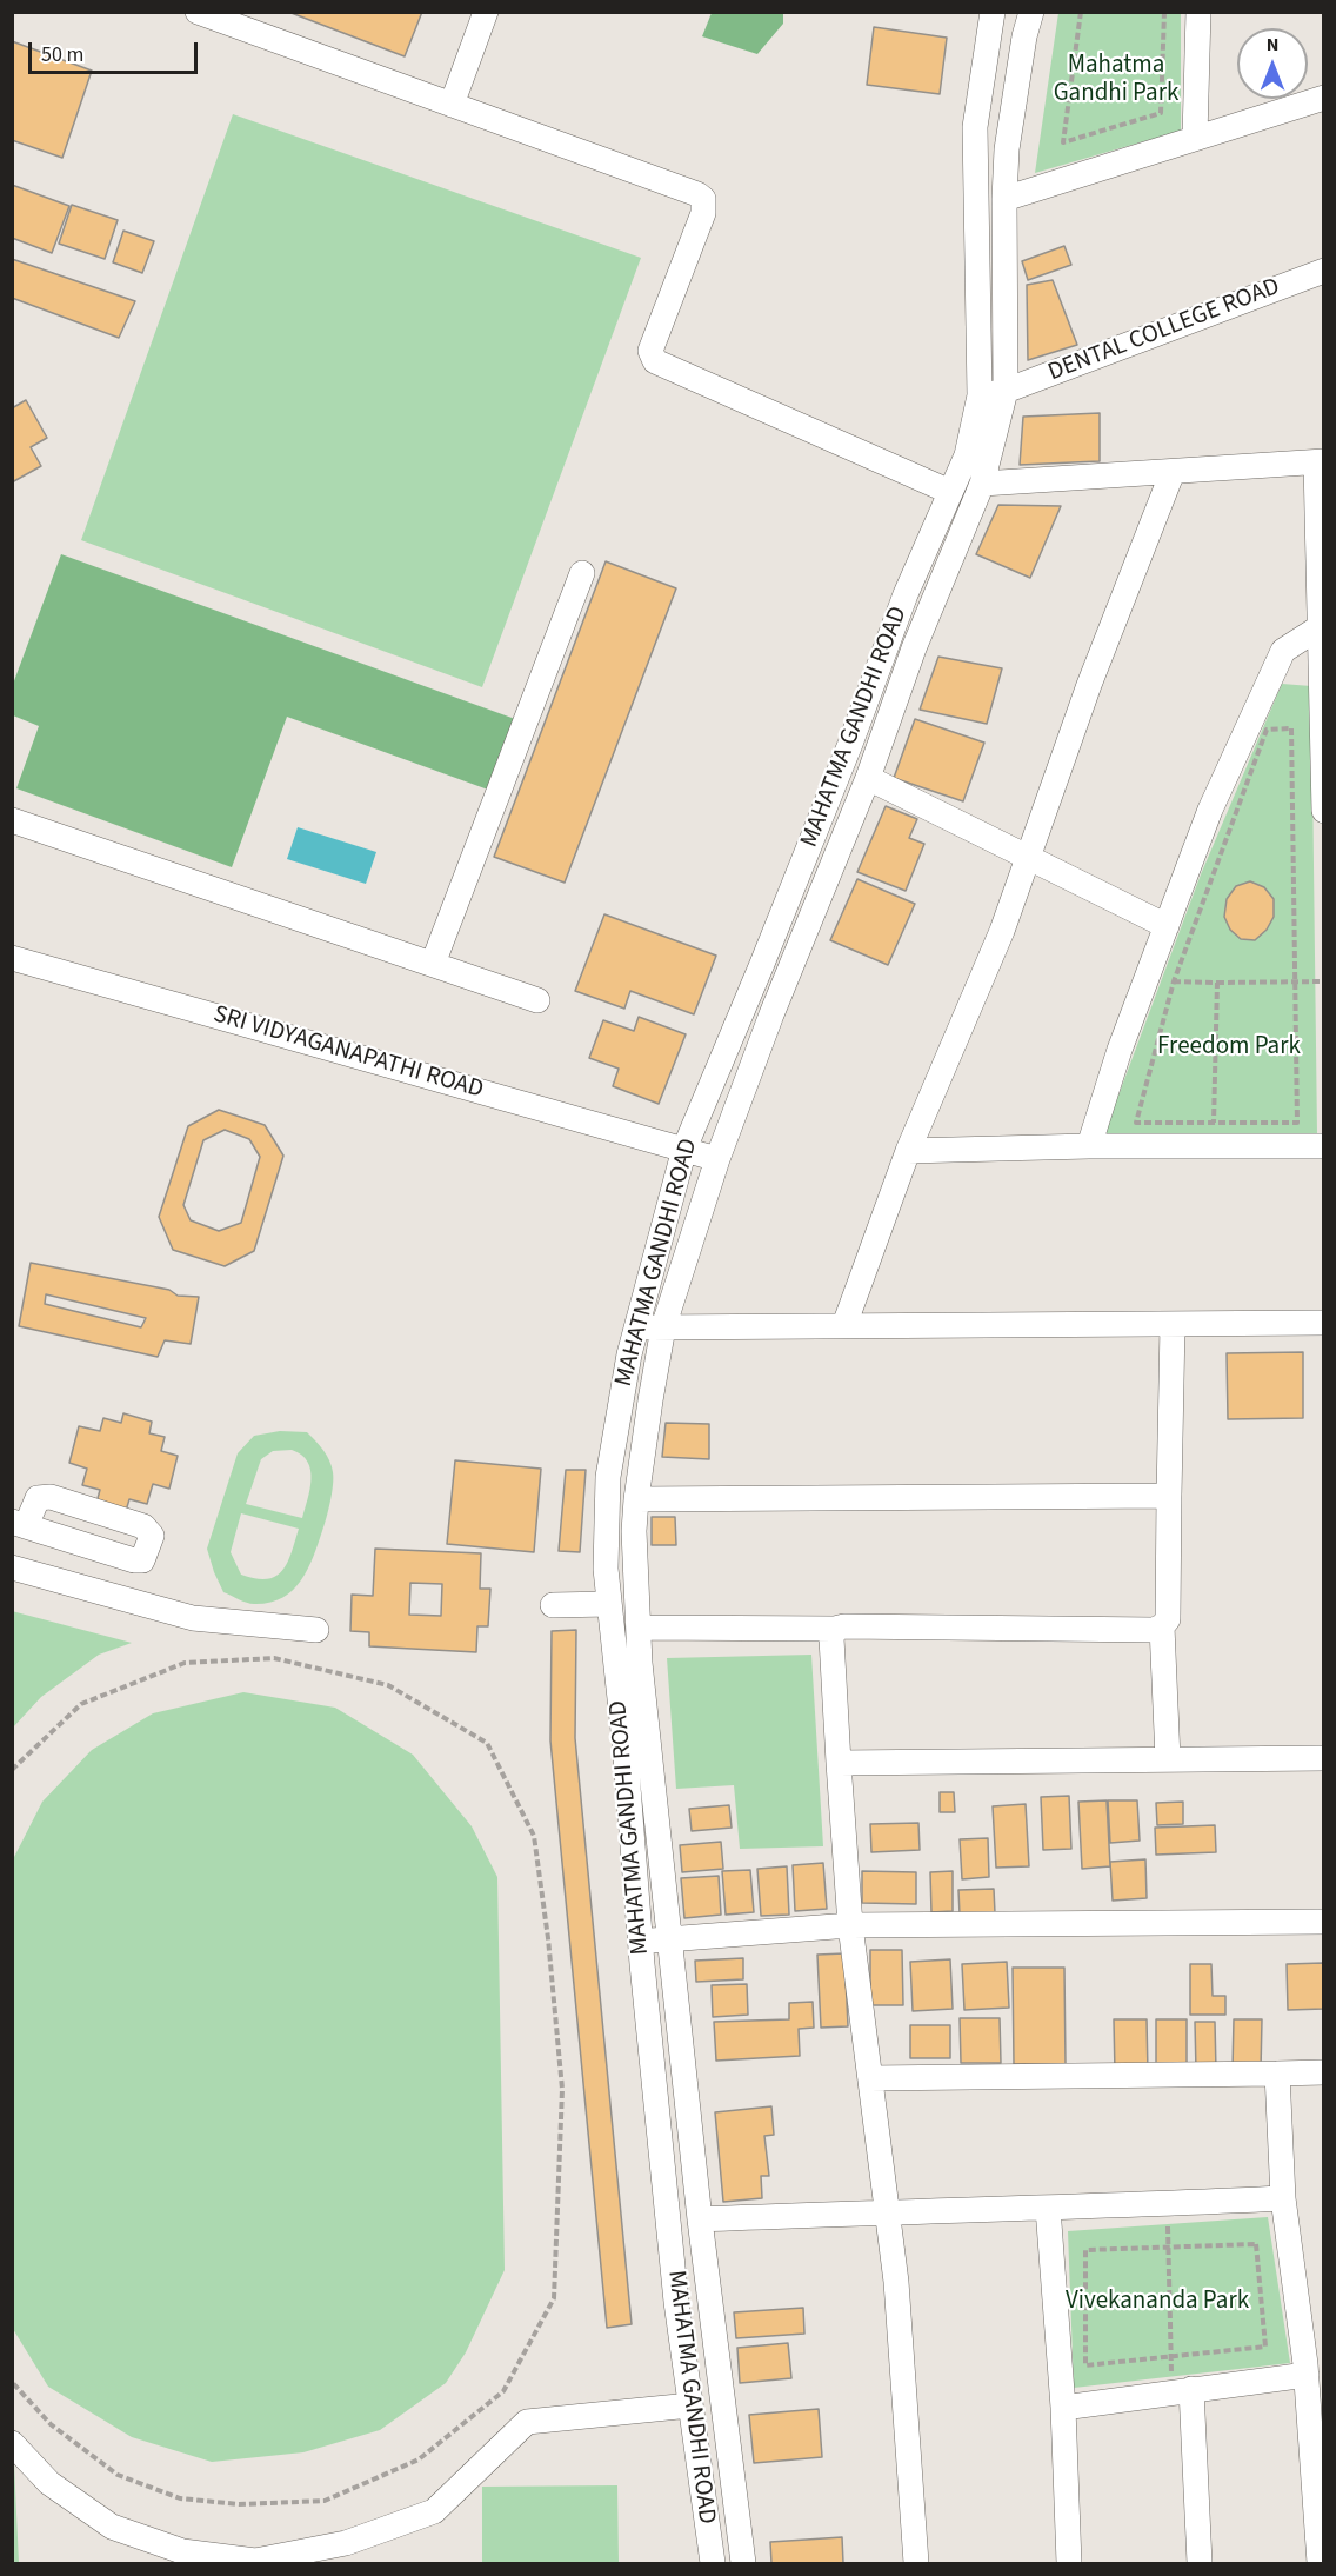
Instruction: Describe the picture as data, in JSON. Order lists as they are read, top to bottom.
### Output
{
  "streets": {
    "street": ["DENTAL COLLEGE ROAD", "MAHATMA GANDHI ROAD", "SRI VIDYAGANAPATHI ROAD"]
  },
  "crossings": [
    ["DENTAL COLLEGE ROAD", "MAHATMA GANDHI ROAD"],
    ["MAHATMA GANDHI ROAD", "SRI VIDYAGANAPATHI ROAD"]
  ],
  "parks": ["Mahatma Gandhi Park", "Freedom Park", "Vivekananda Park"],
  "scale_bar": "50 m",
  "north": "top"
}
